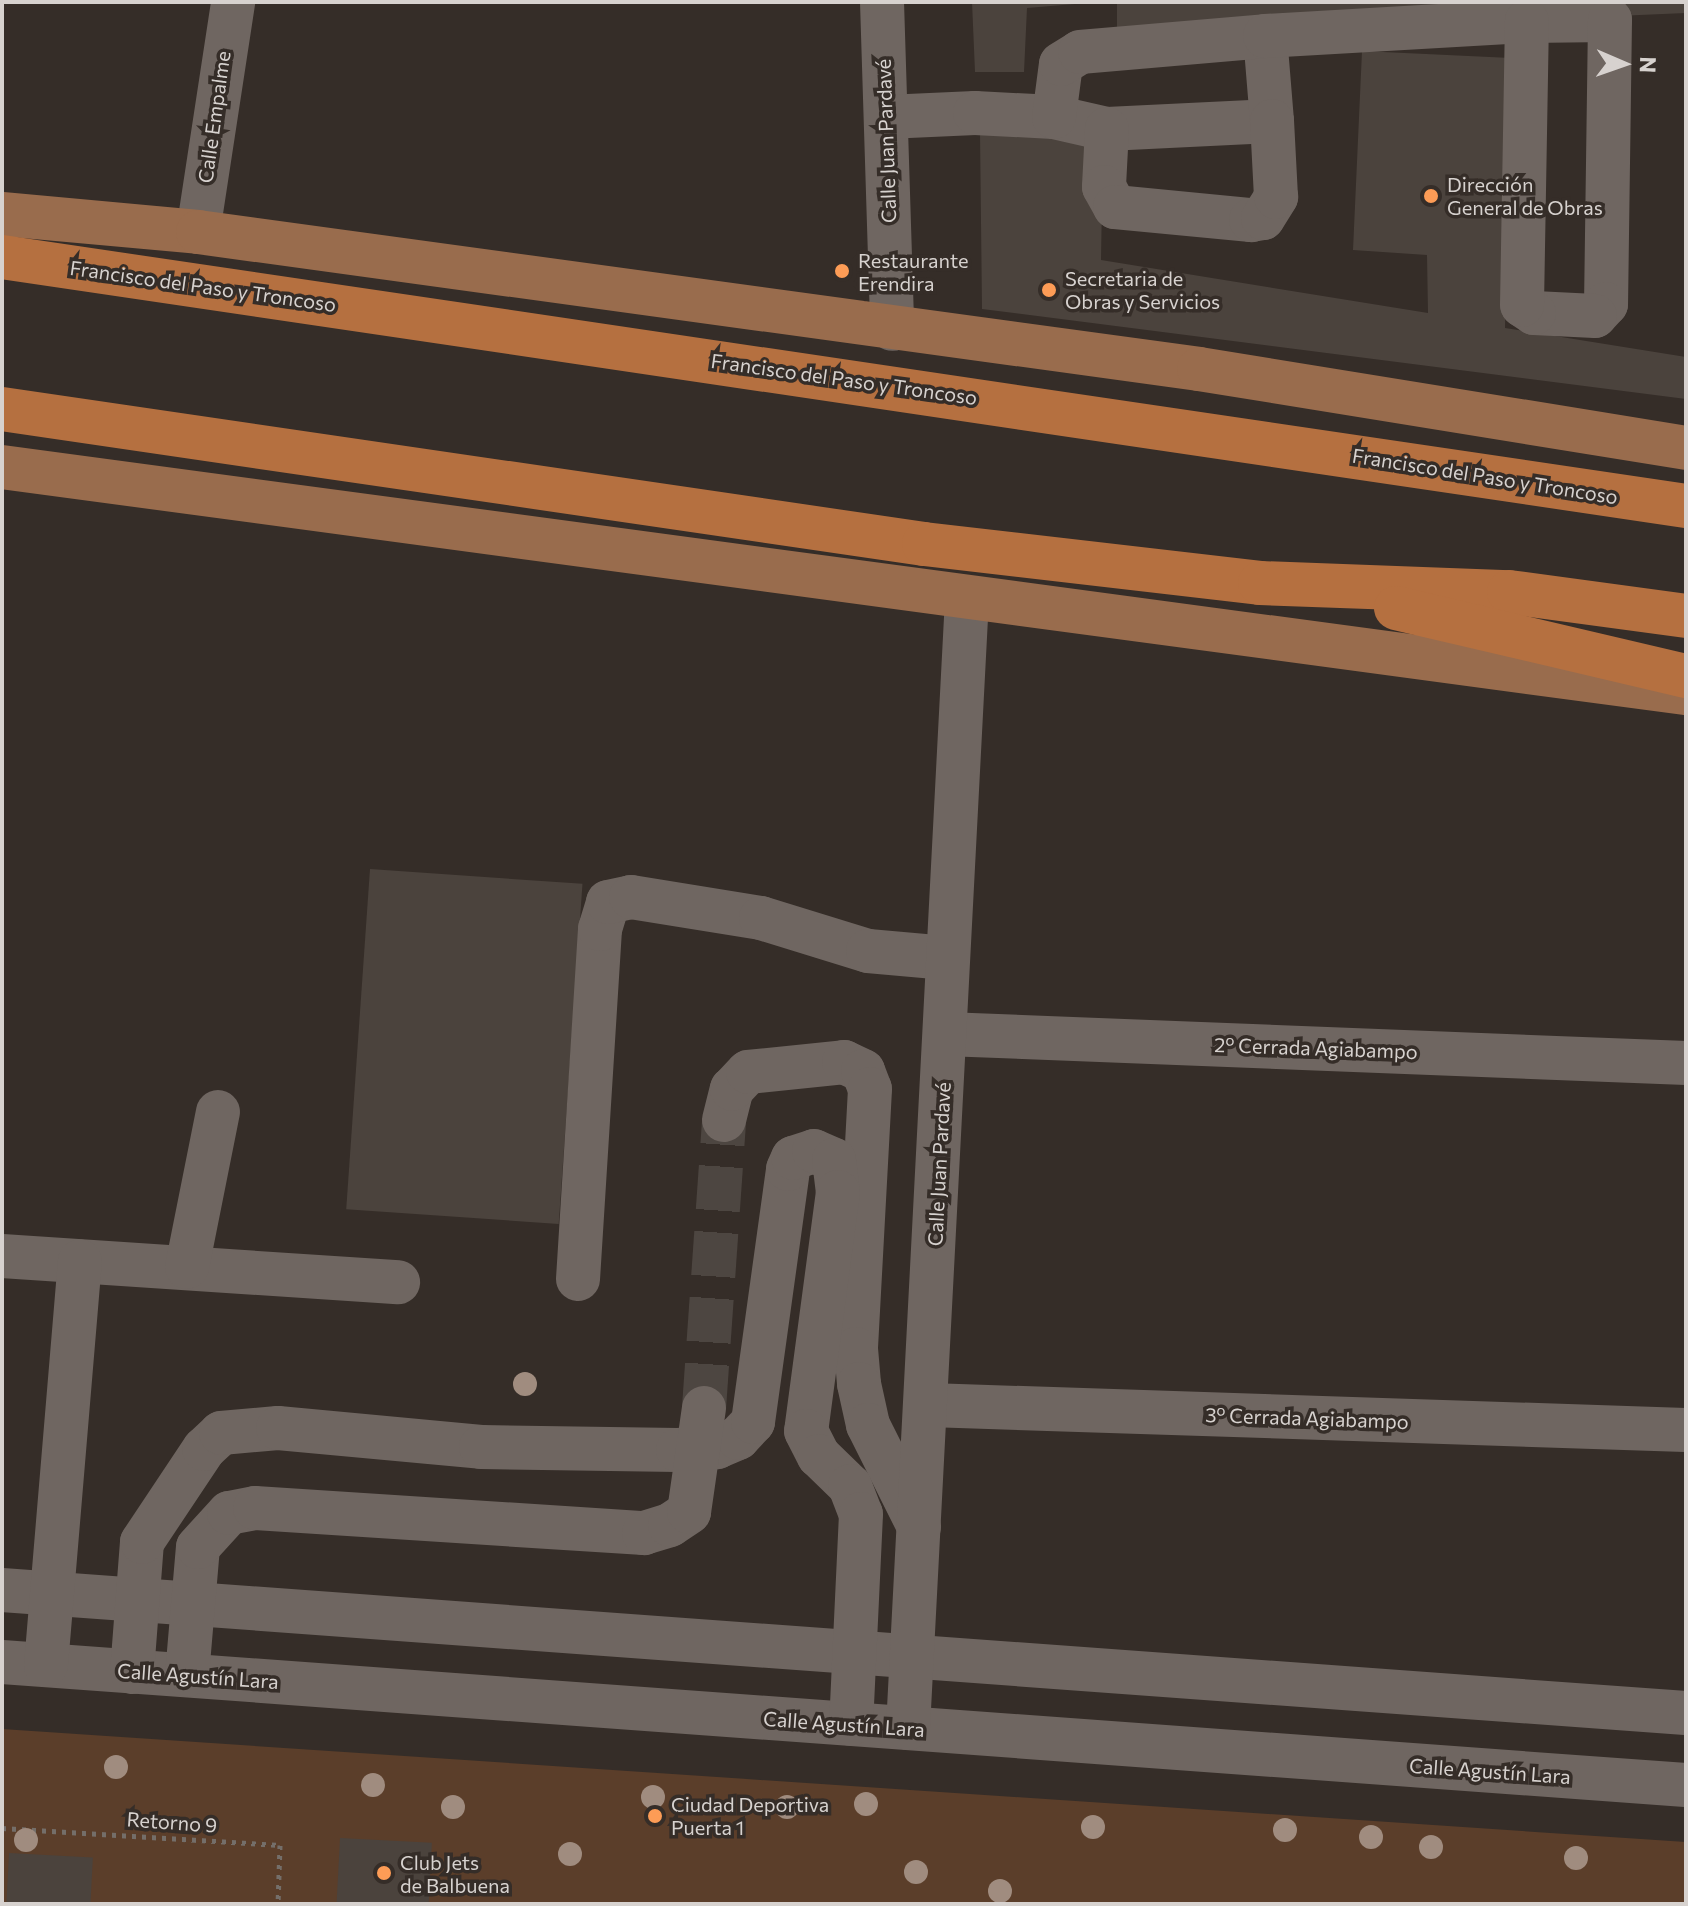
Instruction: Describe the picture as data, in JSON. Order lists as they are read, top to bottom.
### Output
{
  "streets": {
    "highway": ["Francisco del Paso y Troncoso"],
    "street": [
      "Calle Empalme",
      "Calle Juan Pardavé",
      "2º Cerrada Agiabampo",
      "3º Cerrada Agiabampo",
      "Calle Agustín Lara"
    ],
    "path": ["Retorno 9"]
  },
  "crossings": [
    ["Calle Juan Pardavé", "2º Cerrada Agiabampo"],
    ["Calle Juan Pardavé", "3º Cerrada Agiabampo"],
    ["Calle Juan Pardavé", "Calle Agustín Lara"]
  ],
  "places": [
    "Dirección General de Obras",
    "Restaurante Erendira",
    "Secretaria de Obras y Servicios",
    "Ciudad Deportiva Puerta 1",
    "Club Jets de Balbuena"
  ],
  "north": "right"
}
